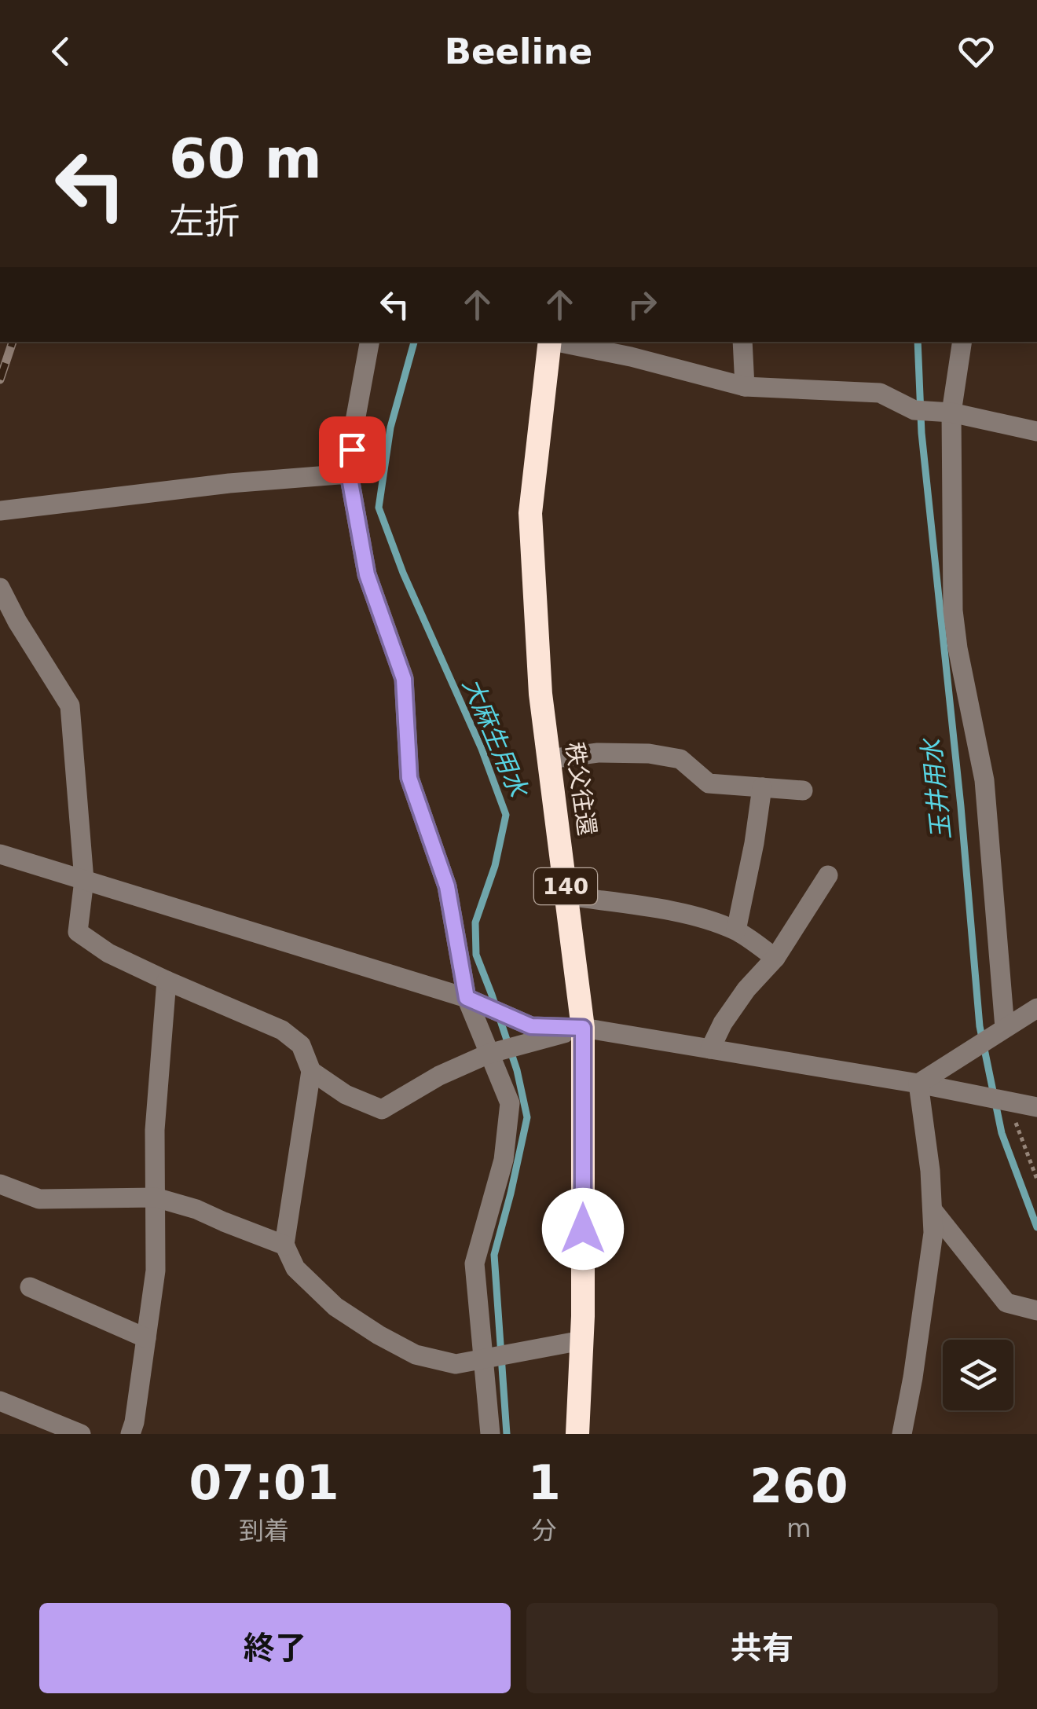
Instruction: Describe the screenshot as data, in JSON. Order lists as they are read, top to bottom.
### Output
{
  "streets": {
    "highway": ["秩父往還", "140"]
  },
  "water": ["大麻生用水", "玉井用水"],
  "page": {
    "header": "Beeline",
    "turn": ["60 m", "左折"],
    "eta": [
      "07:01",
      "到着",
      "1",
      "分",
      "260",
      "m"
    ],
    "buttons": ["終了", "共有"]
  }
}
